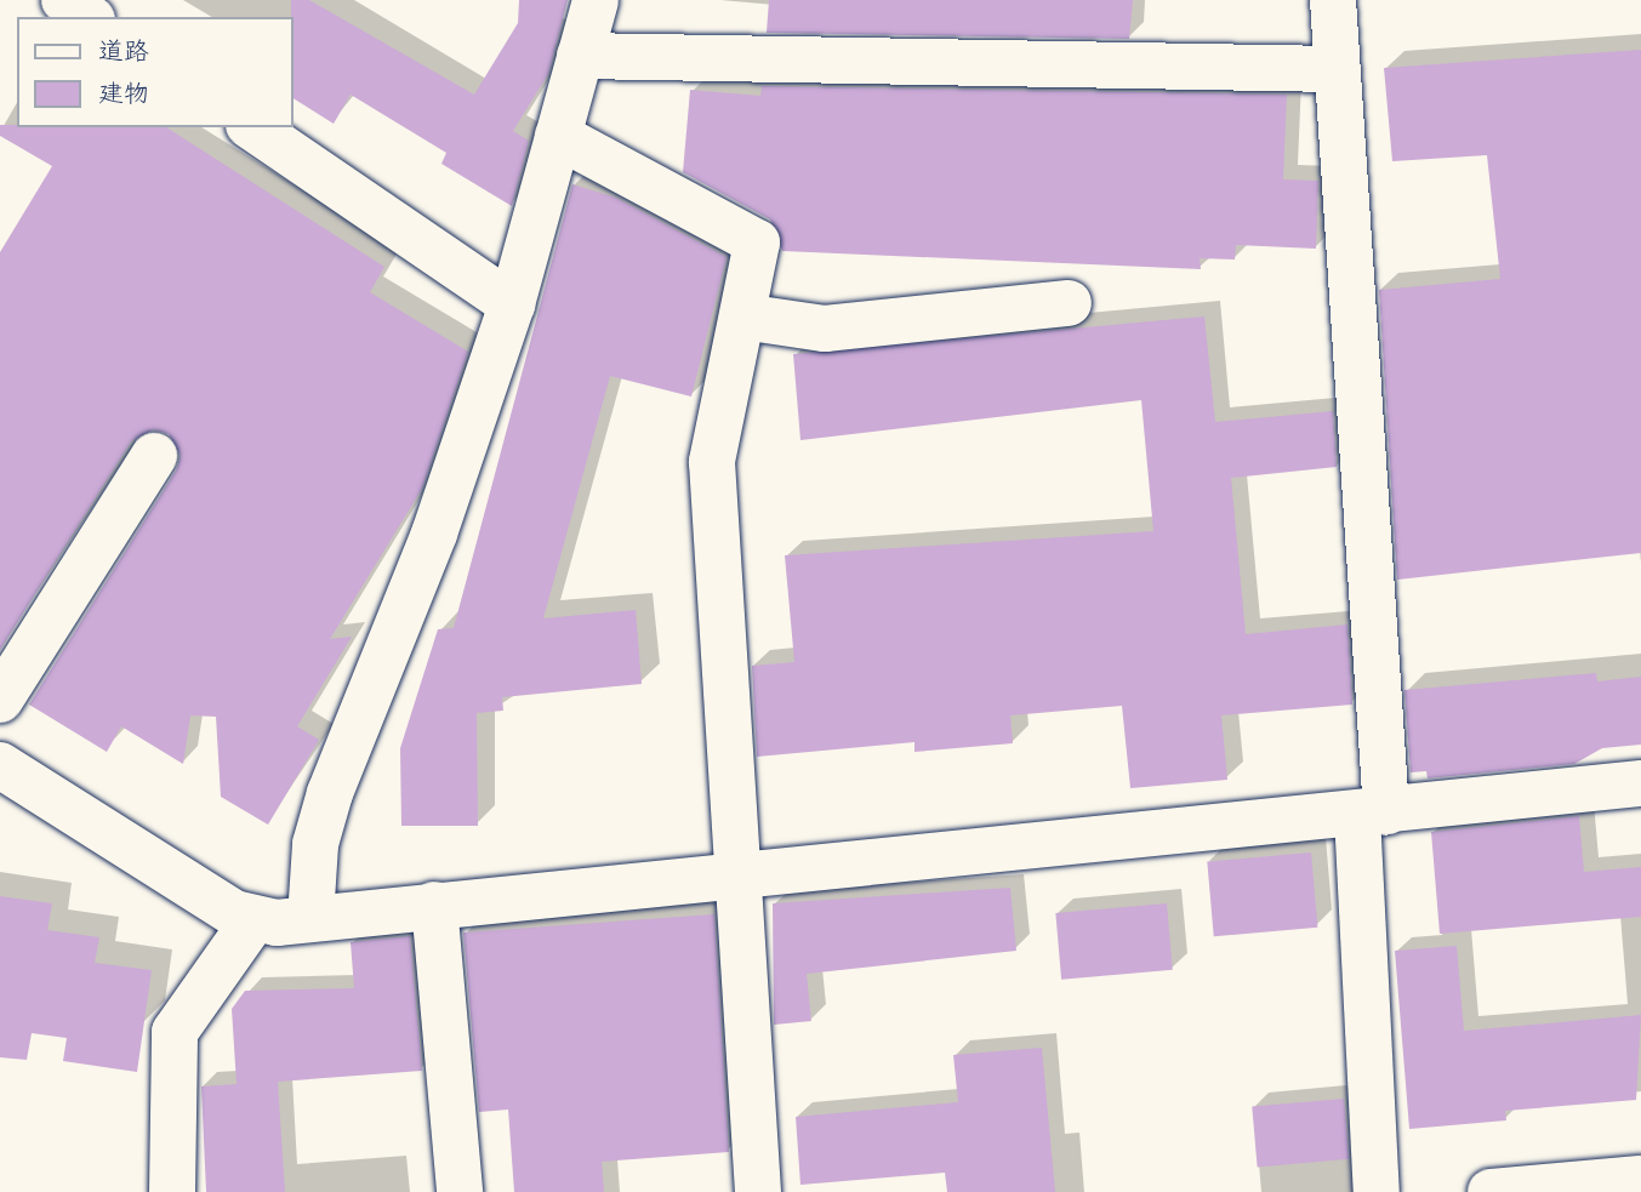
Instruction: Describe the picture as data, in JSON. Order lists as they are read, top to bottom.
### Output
{
  "legend": ["道路", "建物"]
}
